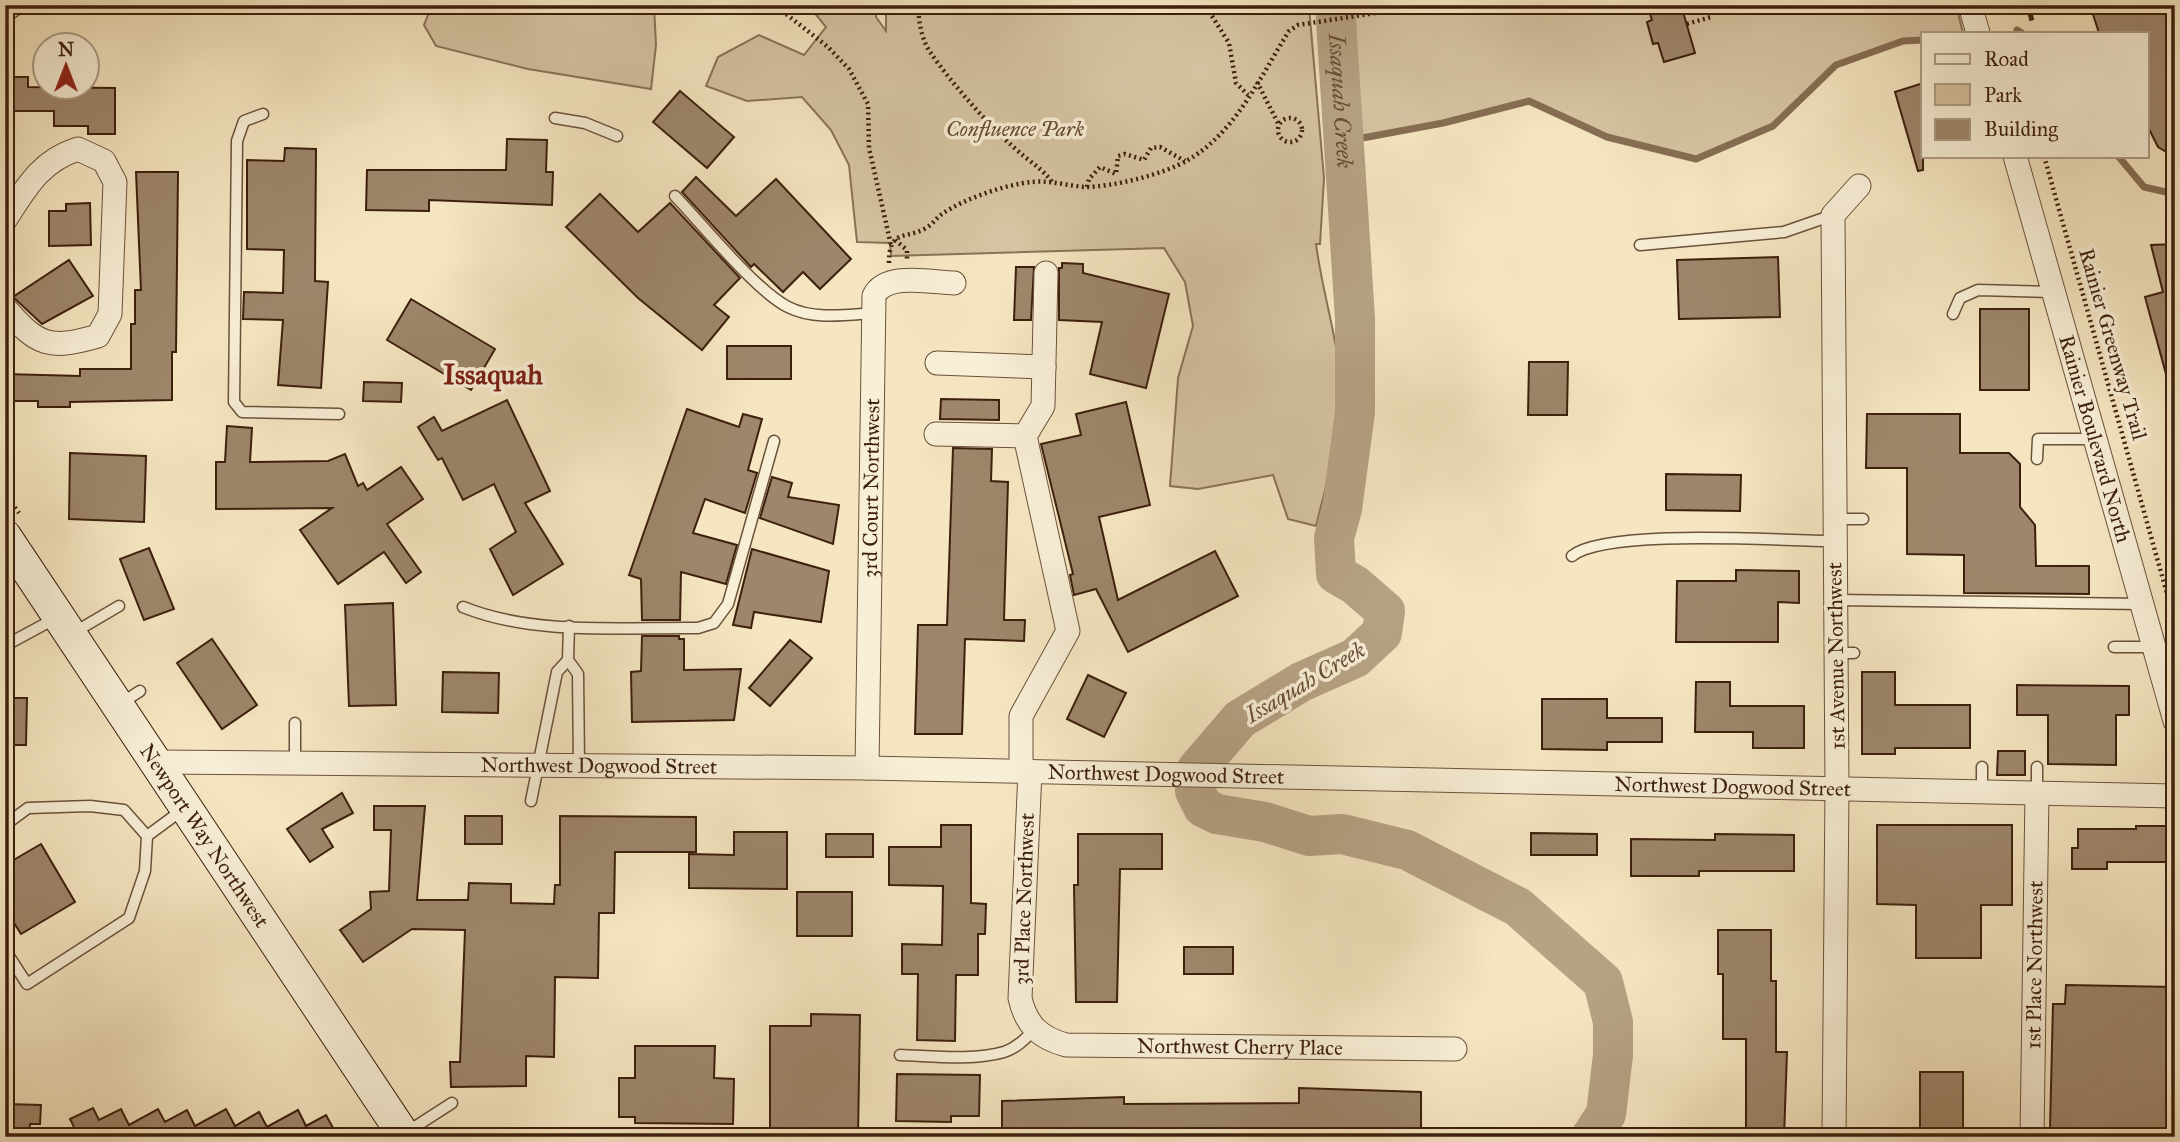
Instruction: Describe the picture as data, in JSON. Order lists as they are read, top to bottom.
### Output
{
  "streets": {
    "street": [
      "Rainier Boulevard North",
      "3rd Court Northwest",
      "1st Avenue Northwest",
      "Northwest Dogwood Street",
      "Newport Way Northwest",
      "3rd Place Northwest",
      "1st Place Northwest",
      "Northwest Cherry Place"
    ],
    "path": ["Rainier Greenway Trail"]
  },
  "crossings": [
    ["3rd Court Northwest", "Northwest Dogwood Street"],
    ["1st Avenue Northwest", "Northwest Dogwood Street"],
    ["Northwest Dogwood Street", "Newport Way Northwest"],
    ["Northwest Dogwood Street", "3rd Place Northwest"],
    ["Northwest Dogwood Street", "1st Place Northwest"],
    ["3rd Place Northwest", "Northwest Cherry Place"]
  ],
  "districts": ["Issaquah"],
  "water": ["Issaquah Creek"],
  "parks": ["Confluence Park"],
  "legend": ["Road", "Park", "Building"],
  "north": "top"
}
